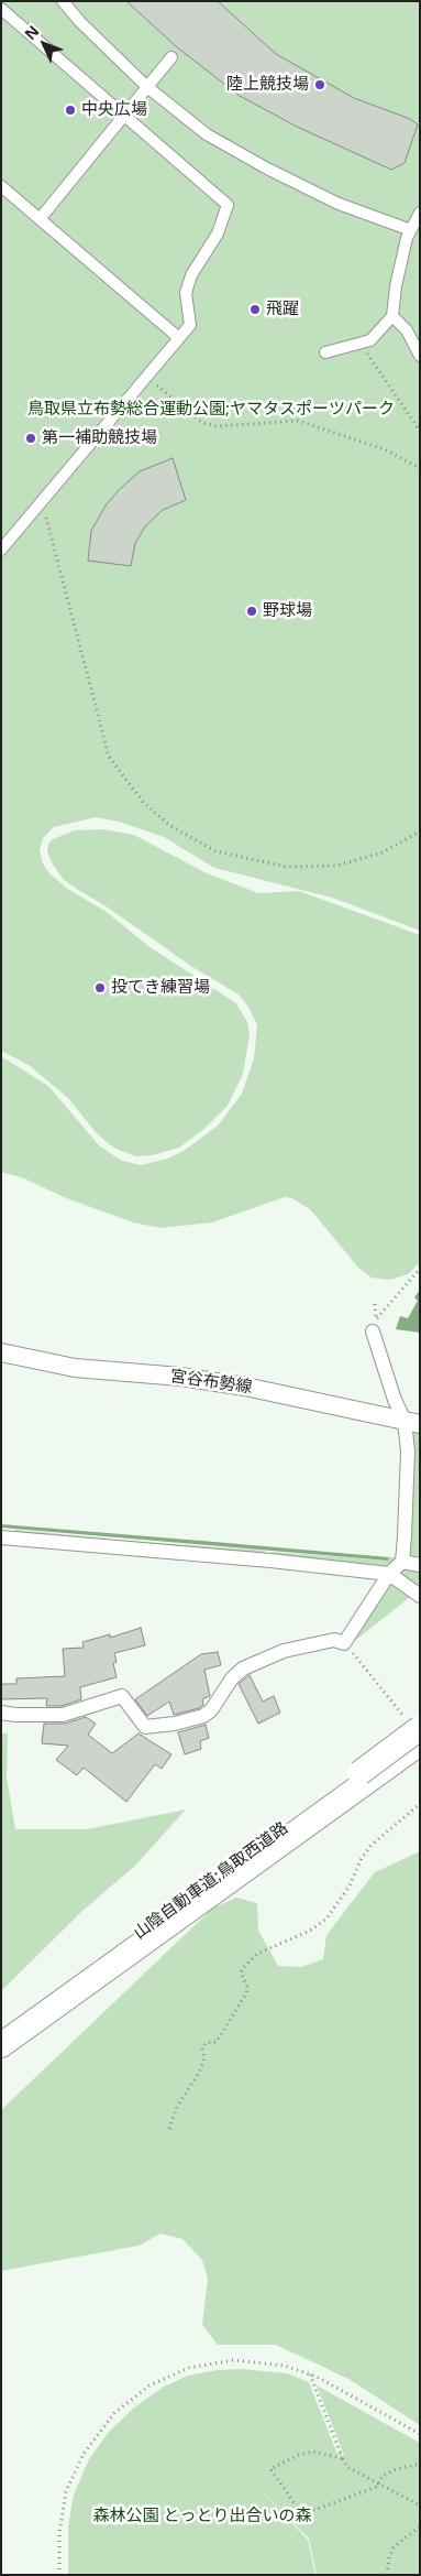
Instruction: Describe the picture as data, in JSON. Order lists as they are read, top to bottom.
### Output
{
  "streets": {
    "highway": ["山陰自動車道;鳥取西道路"],
    "street": ["宮谷布勢線"]
  },
  "parks": ["鳥取県立布勢総合運動公園;ヤマタスポーツパーク", "森林公園 とっとり出合いの森"],
  "places": [
    "陸上競技場",
    "中央広場",
    "飛躍",
    "第一補助競技場",
    "野球場",
    "投てき練習場"
  ],
  "north": "top left"
}
